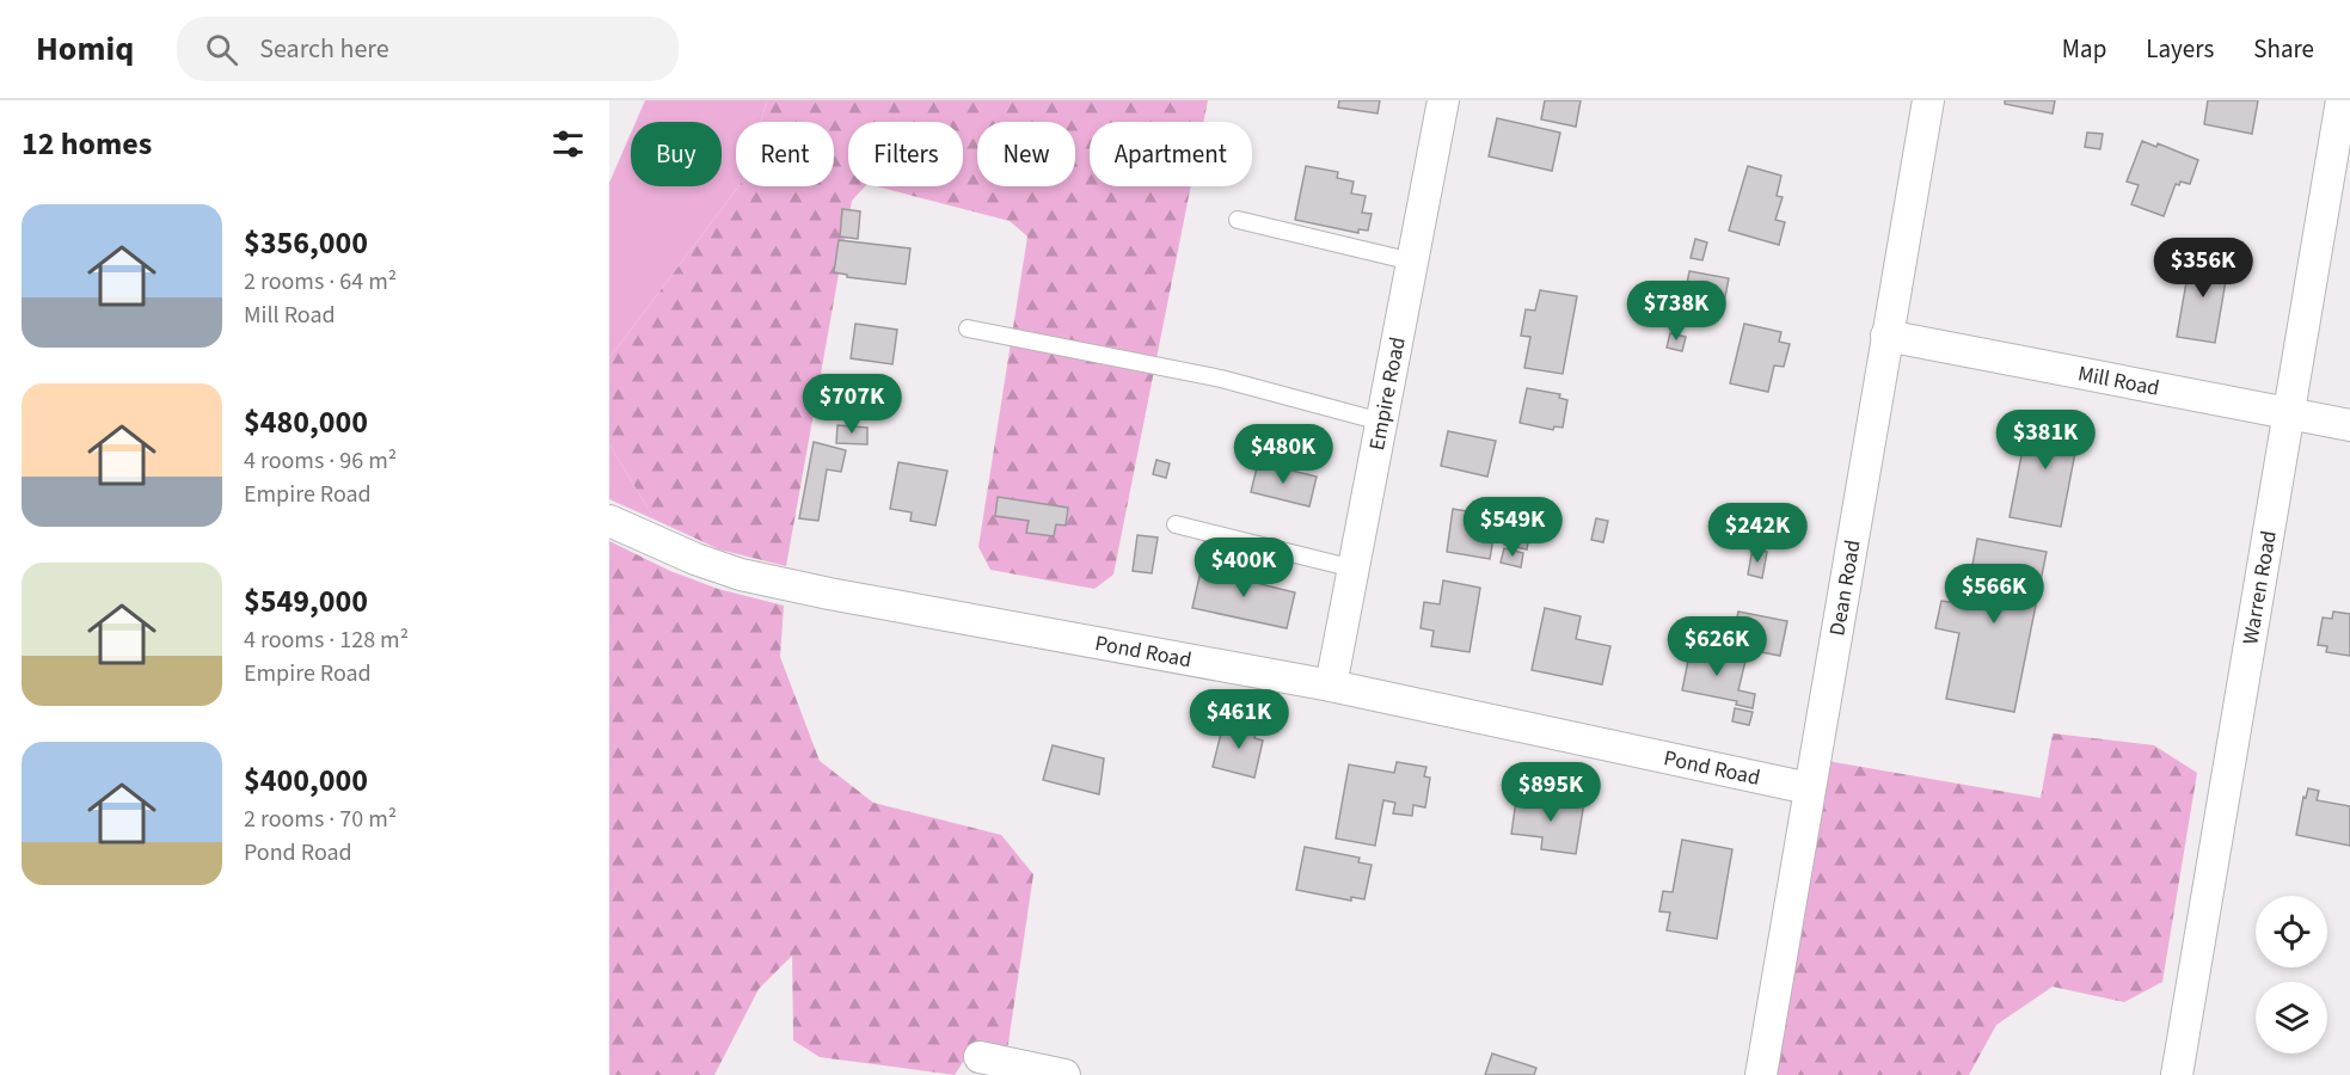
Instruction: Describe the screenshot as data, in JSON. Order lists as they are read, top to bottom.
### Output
{
  "streets": {
    "street": [
      "Mill Road",
      "Empire Road",
      "Dean Road",
      "Warren Road",
      "Pond Road"
    ]
  },
  "crossings": [
    ["Mill Road", "Dean Road"],
    ["Mill Road", "Warren Road"],
    ["Empire Road", "Pond Road"],
    ["Dean Road", "Pond Road"]
  ],
  "page": {
    "header": "Homiq",
    "search": "Search here",
    "nav": ["Map", "Layers", "Share"],
    "heading": "12 homes",
    "chip": [
      "Buy",
      "Rent",
      "Filters",
      "New",
      "Apartment"
    ],
    "list": [
      {
        "name": "$356,000",
        "note": "2 rooms · 64 m² · Mill Road"
      },
      {
        "name": "$480,000",
        "note": "4 rooms · 96 m² · Empire Road"
      },
      {
        "name": "$549,000",
        "note": "4 rooms · 128 m² · Empire Road"
      },
      {
        "name": "$400,000",
        "note": "2 rooms · 70 m² · Pond Road"
      }
    ],
    "price": [
      "$356K",
      "$738K",
      "$707K",
      "$381K",
      "$480K",
      "$549K",
      "$242K",
      "$400K",
      "$566K",
      "$626K",
      "$461K",
      "$895K"
    ]
  }
}
